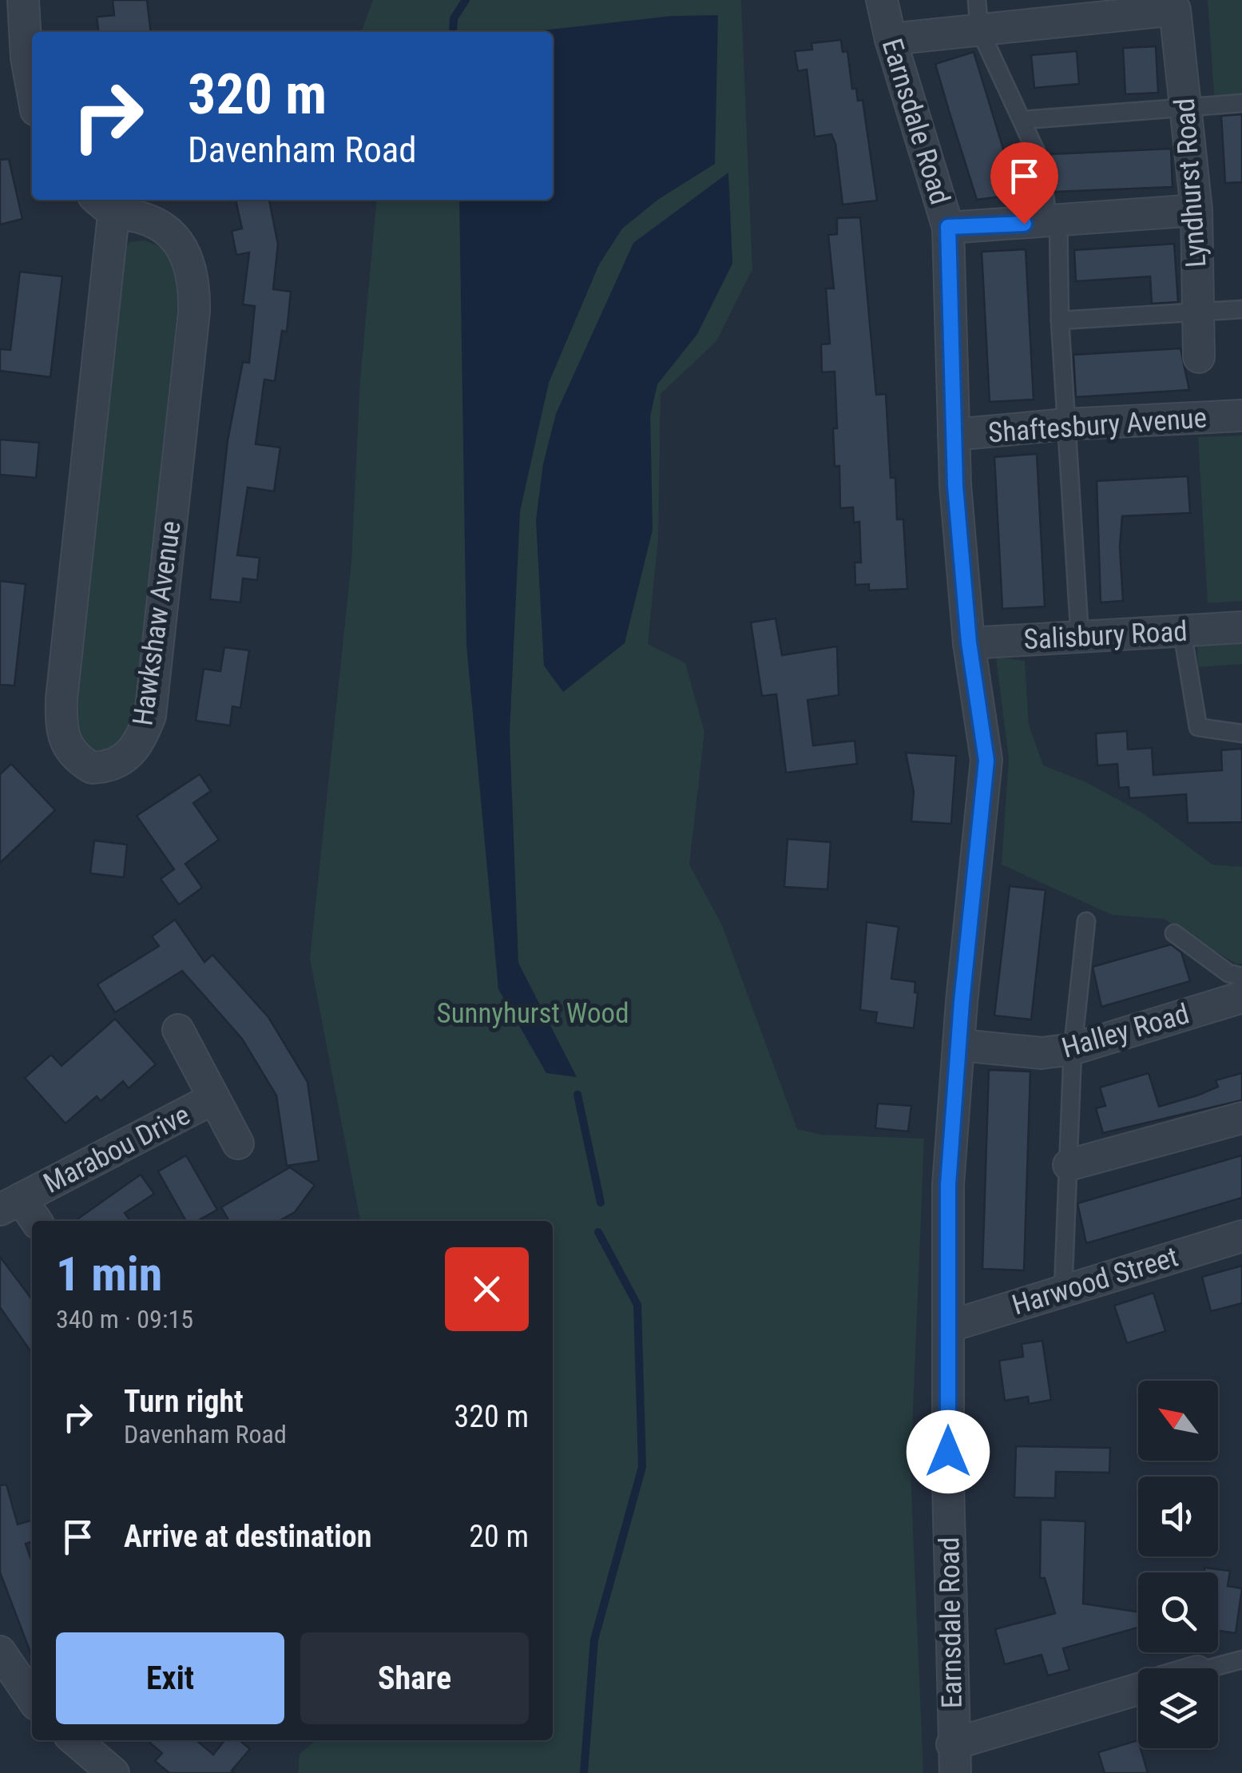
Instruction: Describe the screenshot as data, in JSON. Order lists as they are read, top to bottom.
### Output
{
  "streets": {
    "street": [
      "Earnsdale Road",
      "Lyndhurst Road",
      "Shaftesbury Avenue",
      "Hawkshaw Avenue",
      "Salisbury Road",
      "Halley Road",
      "Marabou Drive",
      "Harwood Street"
    ]
  },
  "crossings": [
    ["Earnsdale Road", "Shaftesbury Avenue"],
    ["Earnsdale Road", "Salisbury Road"],
    ["Earnsdale Road", "Halley Road"],
    ["Earnsdale Road", "Harwood Street"]
  ],
  "parks": ["Sunnyhurst Wood"],
  "north": "top left",
  "page": {
    "turn": ["320 m", "Davenham Road"],
    "heading": ["1 min", "340 m · 09:15"],
    "list": [
      {
        "name": "Turn right",
        "note": "Davenham Road",
        "value": "320 m"
      },
      {
        "name": "Arrive at destination",
        "value": "20 m"
      }
    ],
    "buttons": ["Exit", "Share"]
  }
}
